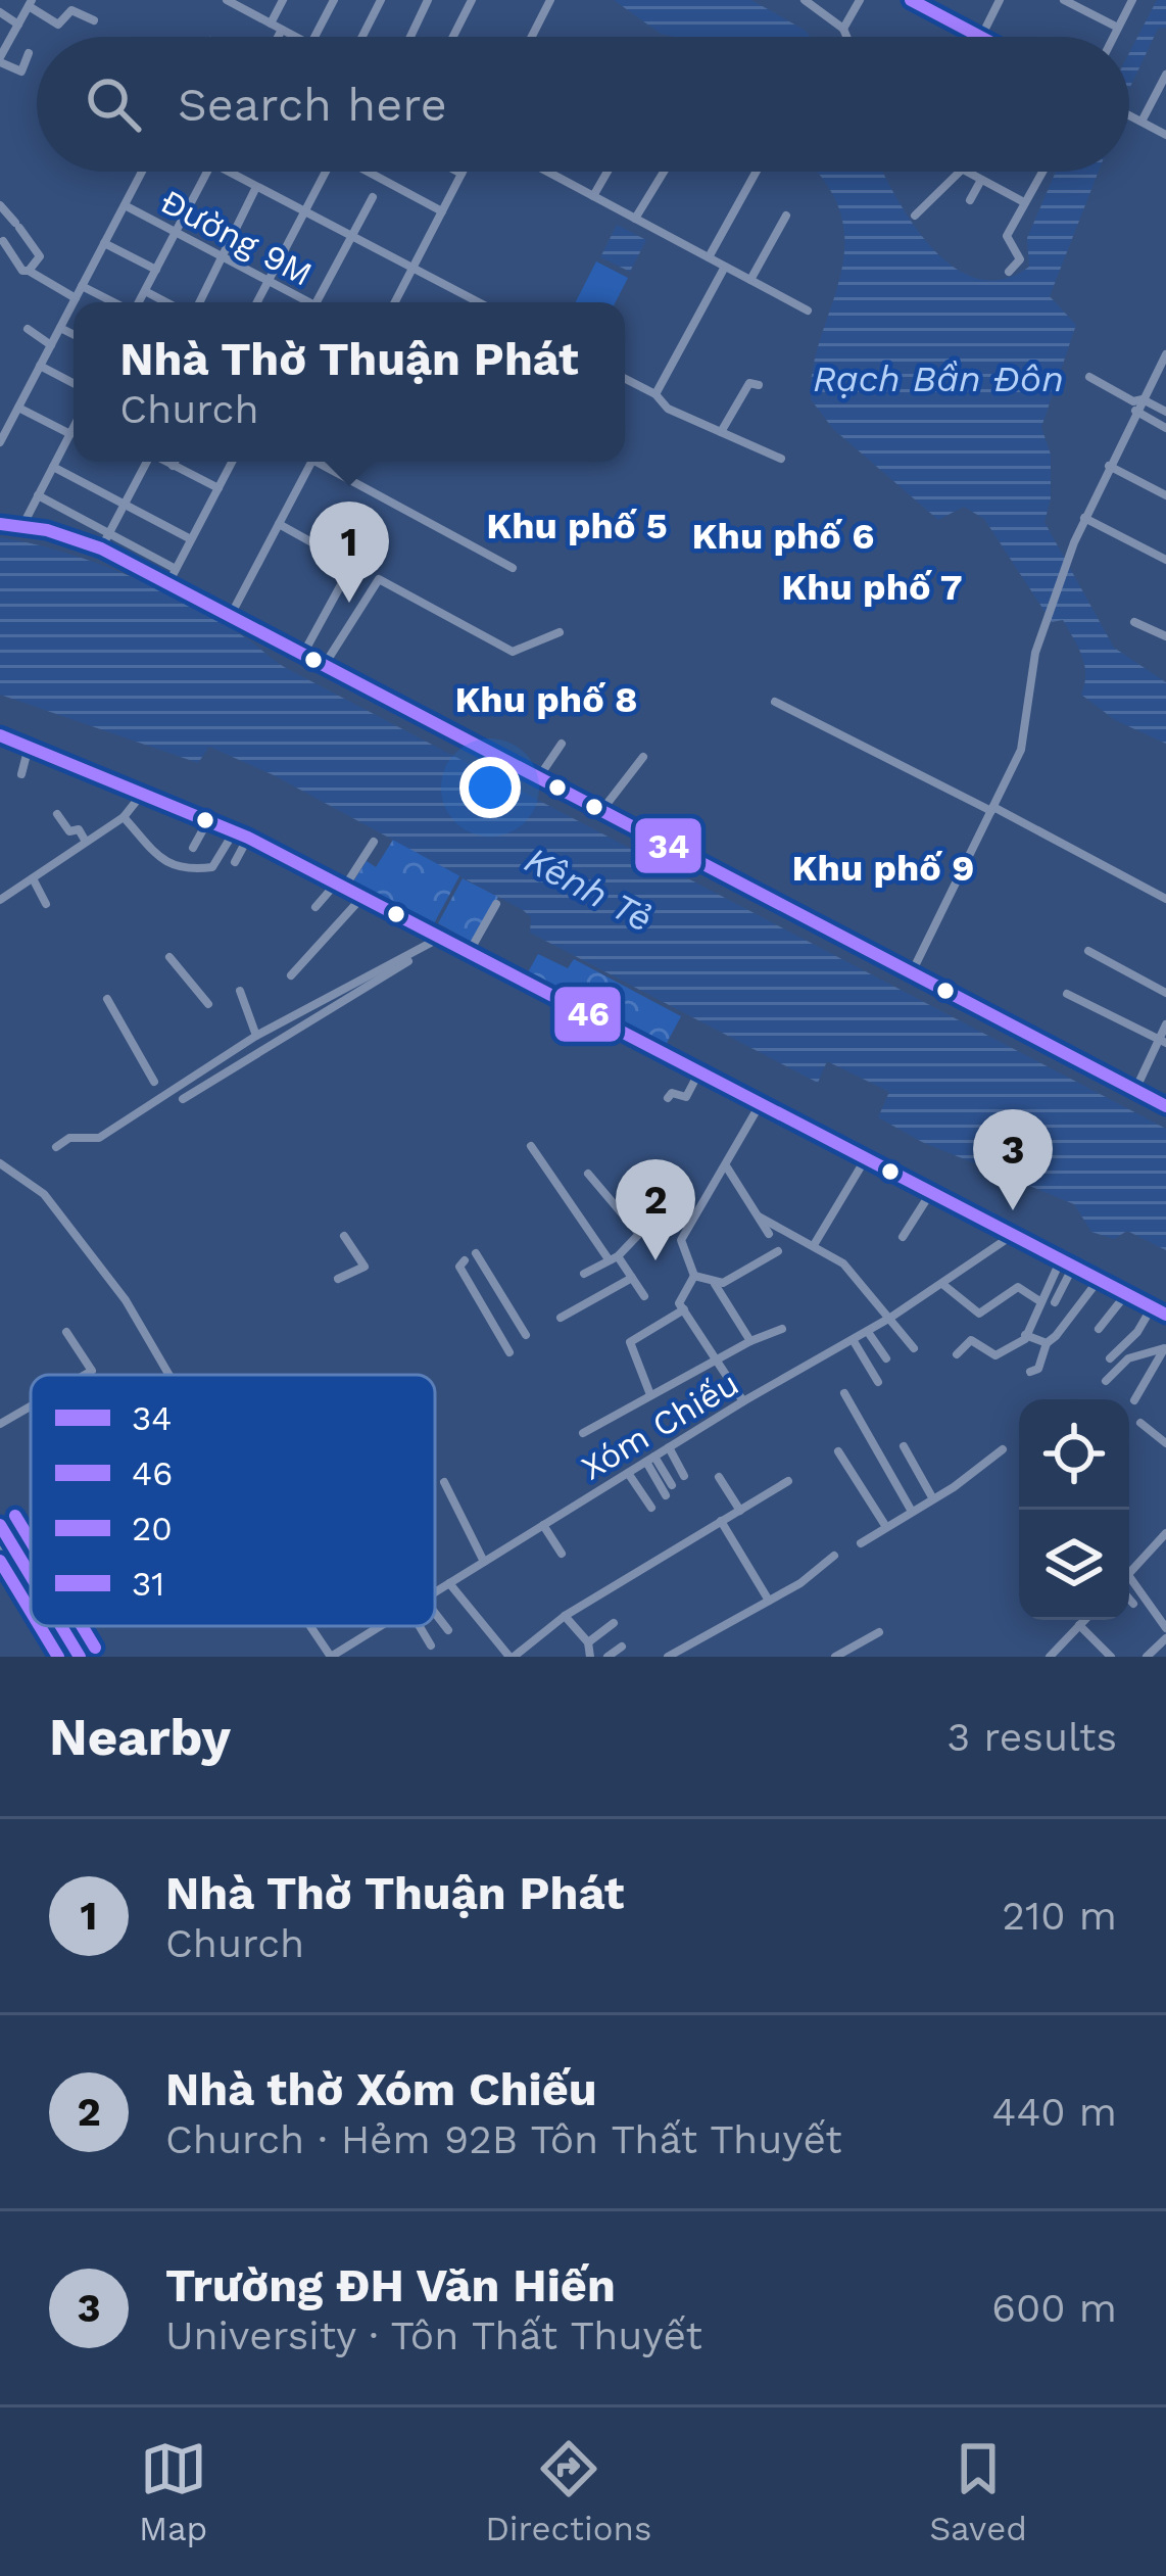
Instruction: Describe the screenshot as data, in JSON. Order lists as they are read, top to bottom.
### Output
{
  "streets": {
    "street": ["Đường 9M", "Xóm Chiếu"]
  },
  "districts": [
    "Khu phố 5",
    "Khu phố 6",
    "Khu phố 7",
    "Khu phố 8",
    "Khu phố 9"
  ],
  "water": ["Rạch Bần Đôn", "Kênh Tẻ"],
  "lines": [
    "transit line 34",
    "transit line 46",
    "transit line 31",
    "transit line 20"
  ],
  "legend": [
    "34",
    "46",
    "20",
    "31"
  ],
  "page": {
    "search": "Search here",
    "popup": ["Nhà Thờ Thuận Phát", "Church"],
    "pins": ["1", "3", "2"],
    "heading": ["Nearby", "3 results"],
    "list": [
      {
        "mark": "1",
        "name": "Nhà Thờ Thuận Phát",
        "note": "Church",
        "value": "210 m"
      },
      {
        "mark": "2",
        "name": "Nhà thờ Xóm Chiếu",
        "note": "Church · Hẻm 92B Tôn Thất Thuyết",
        "value": "440 m"
      },
      {
        "mark": "3",
        "name": "Trường ĐH Văn Hiến",
        "note": "University · Tôn Thất Thuyết",
        "value": "600 m"
      }
    ],
    "nav": ["Map", "Directions", "Saved"]
  }
}
